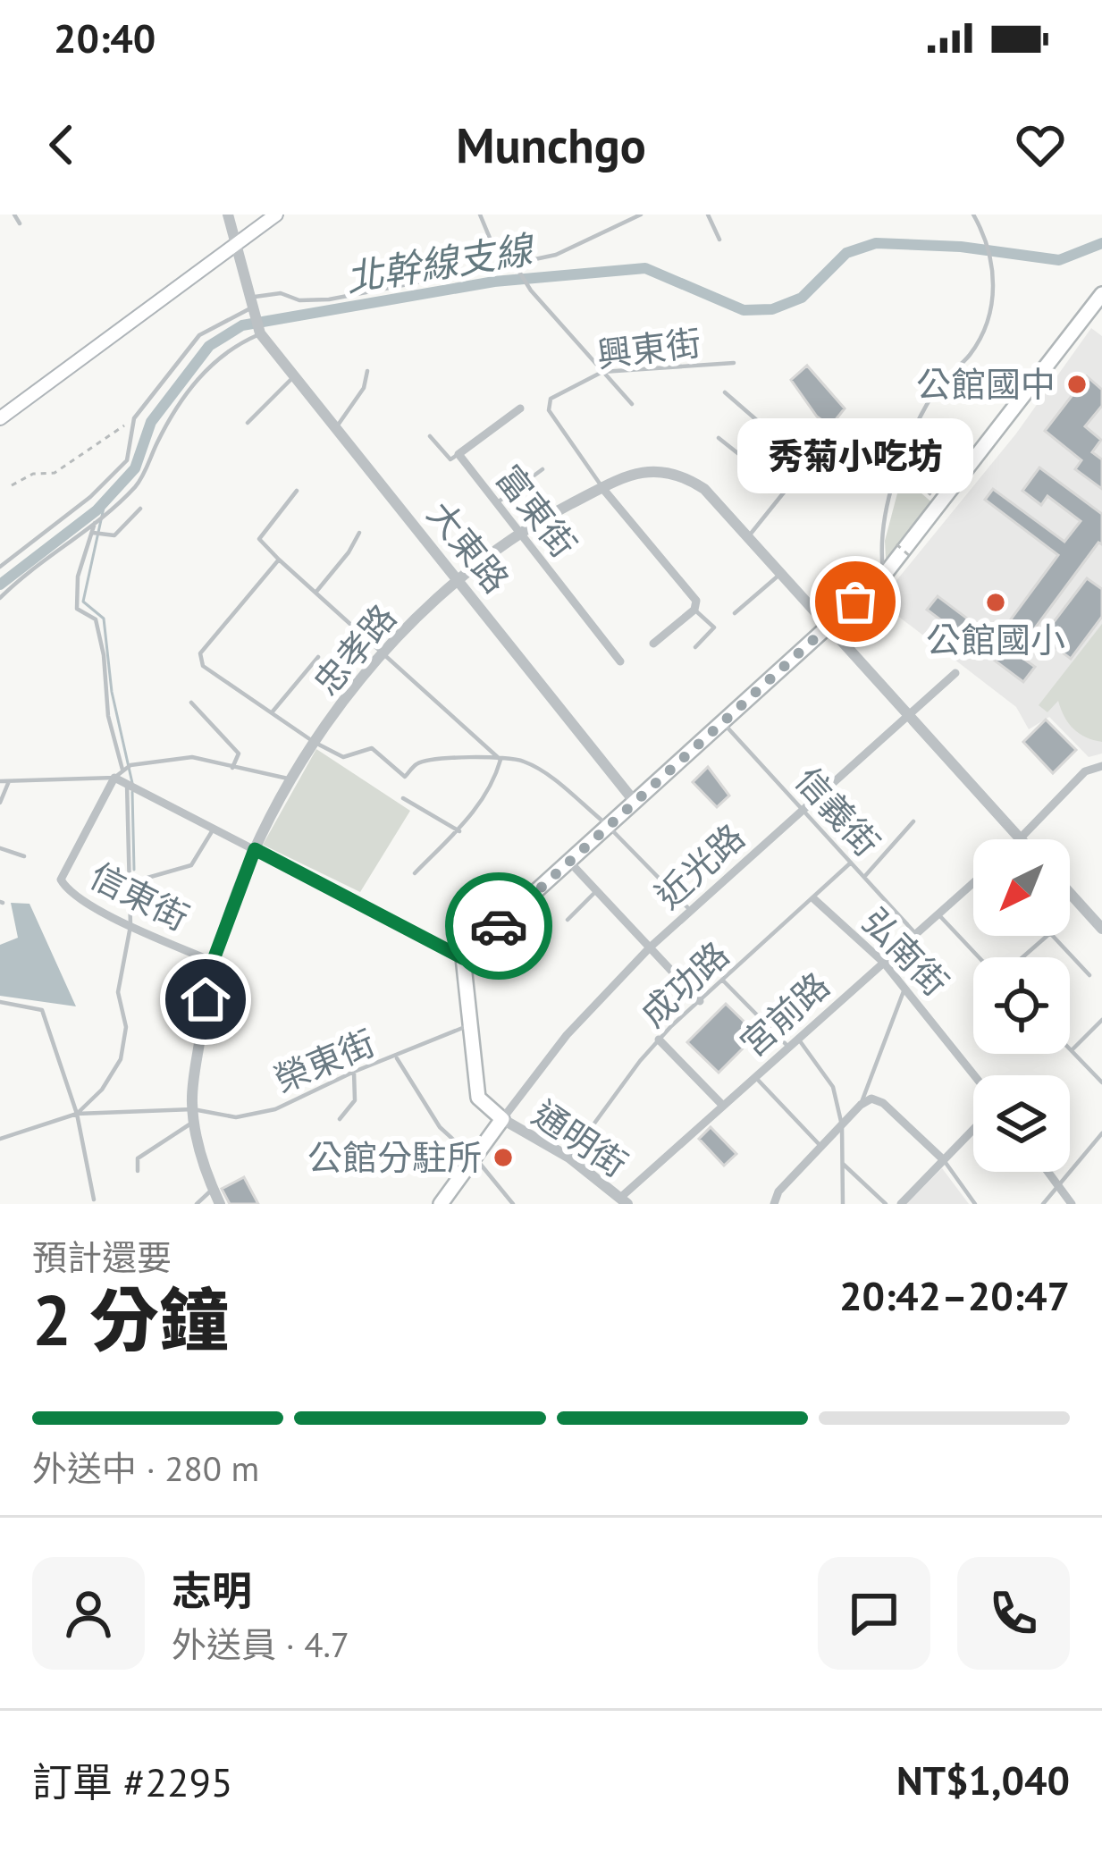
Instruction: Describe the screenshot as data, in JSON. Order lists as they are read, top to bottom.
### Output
{
  "streets": {
    "street": [
      "富東街",
      "大東路",
      "忠孝路",
      "近光路",
      "信東街",
      "弘南街",
      "宮前路",
      "通明街"
    ],
    "lane": [
      "興東街",
      "信義街",
      "成功路",
      "榮東街"
    ]
  },
  "crossings": [
    ["興東街", "富東街"],
    ["興東街", "忠孝路"],
    ["富東街", "忠孝路"],
    ["大東路", "忠孝路"],
    ["忠孝路", "近光路"],
    ["忠孝路", "信東街"],
    ["忠孝路", "榮東街"],
    ["信義街", "近光路"],
    ["信義街", "成功路"],
    ["信義街", "宮前路"],
    ["近光路", "通明街"],
    ["弘南街", "成功路"],
    ["弘南街", "宮前路"],
    ["成功路", "通明街"],
    ["宮前路", "通明街"]
  ],
  "water": ["北幹線支線"],
  "places": [
    "公館國中",
    "秀菊小吃坊",
    "公館國小",
    "公館分駐所"
  ],
  "north": "bottom left",
  "page": {
    "status": "20:40",
    "header": "Munchgo",
    "bubble": "秀菊小吃坊",
    "heading": ["2 分鐘", "預計還要", "20:42–20:47"],
    "panel": [
      "志明",
      "外送員 · 4.7",
      "訂單 #2295",
      "NT$1,040"
    ],
    "bar": "外送中 · 280 m"
  }
}
